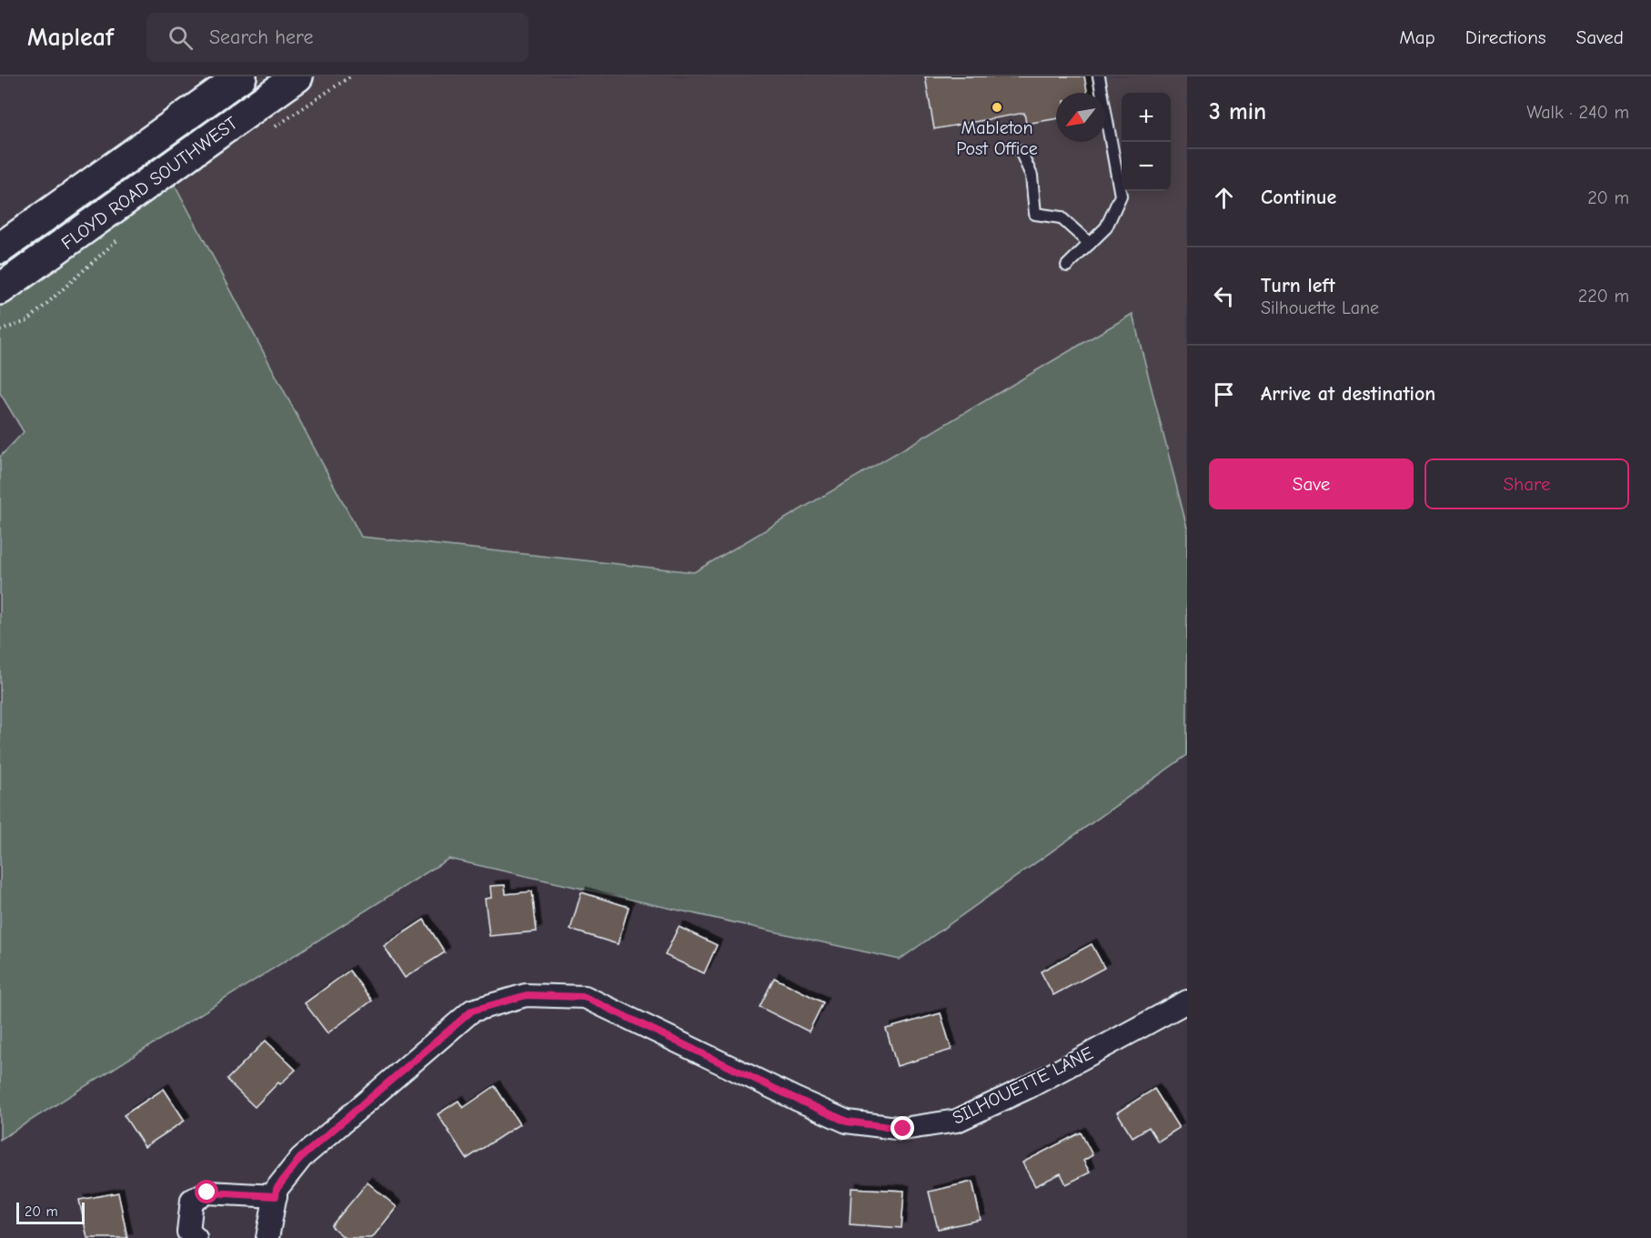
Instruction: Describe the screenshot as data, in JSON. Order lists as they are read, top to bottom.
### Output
{
  "streets": {
    "main road": ["FLOYD ROAD SOUTHWEST"],
    "street": ["SILHOUETTE LANE"]
  },
  "places": ["Mableton Post Office"],
  "scale_bar": "20 m",
  "north": "bottom left",
  "page": {
    "header": "Mapleaf",
    "search": "Search here",
    "nav": ["Map", "Directions", "Saved"],
    "heading": ["3 min", "Walk · 240 m"],
    "map_buttons": ["+", "−"],
    "list": [
      ["Continue", "20 m"],
      ["Turn left", "Silhouette Lane", "220 m"],
      "Arrive at destination"
    ],
    "buttons": ["Save", "Share"],
    "scale": "20 m"
  }
}
